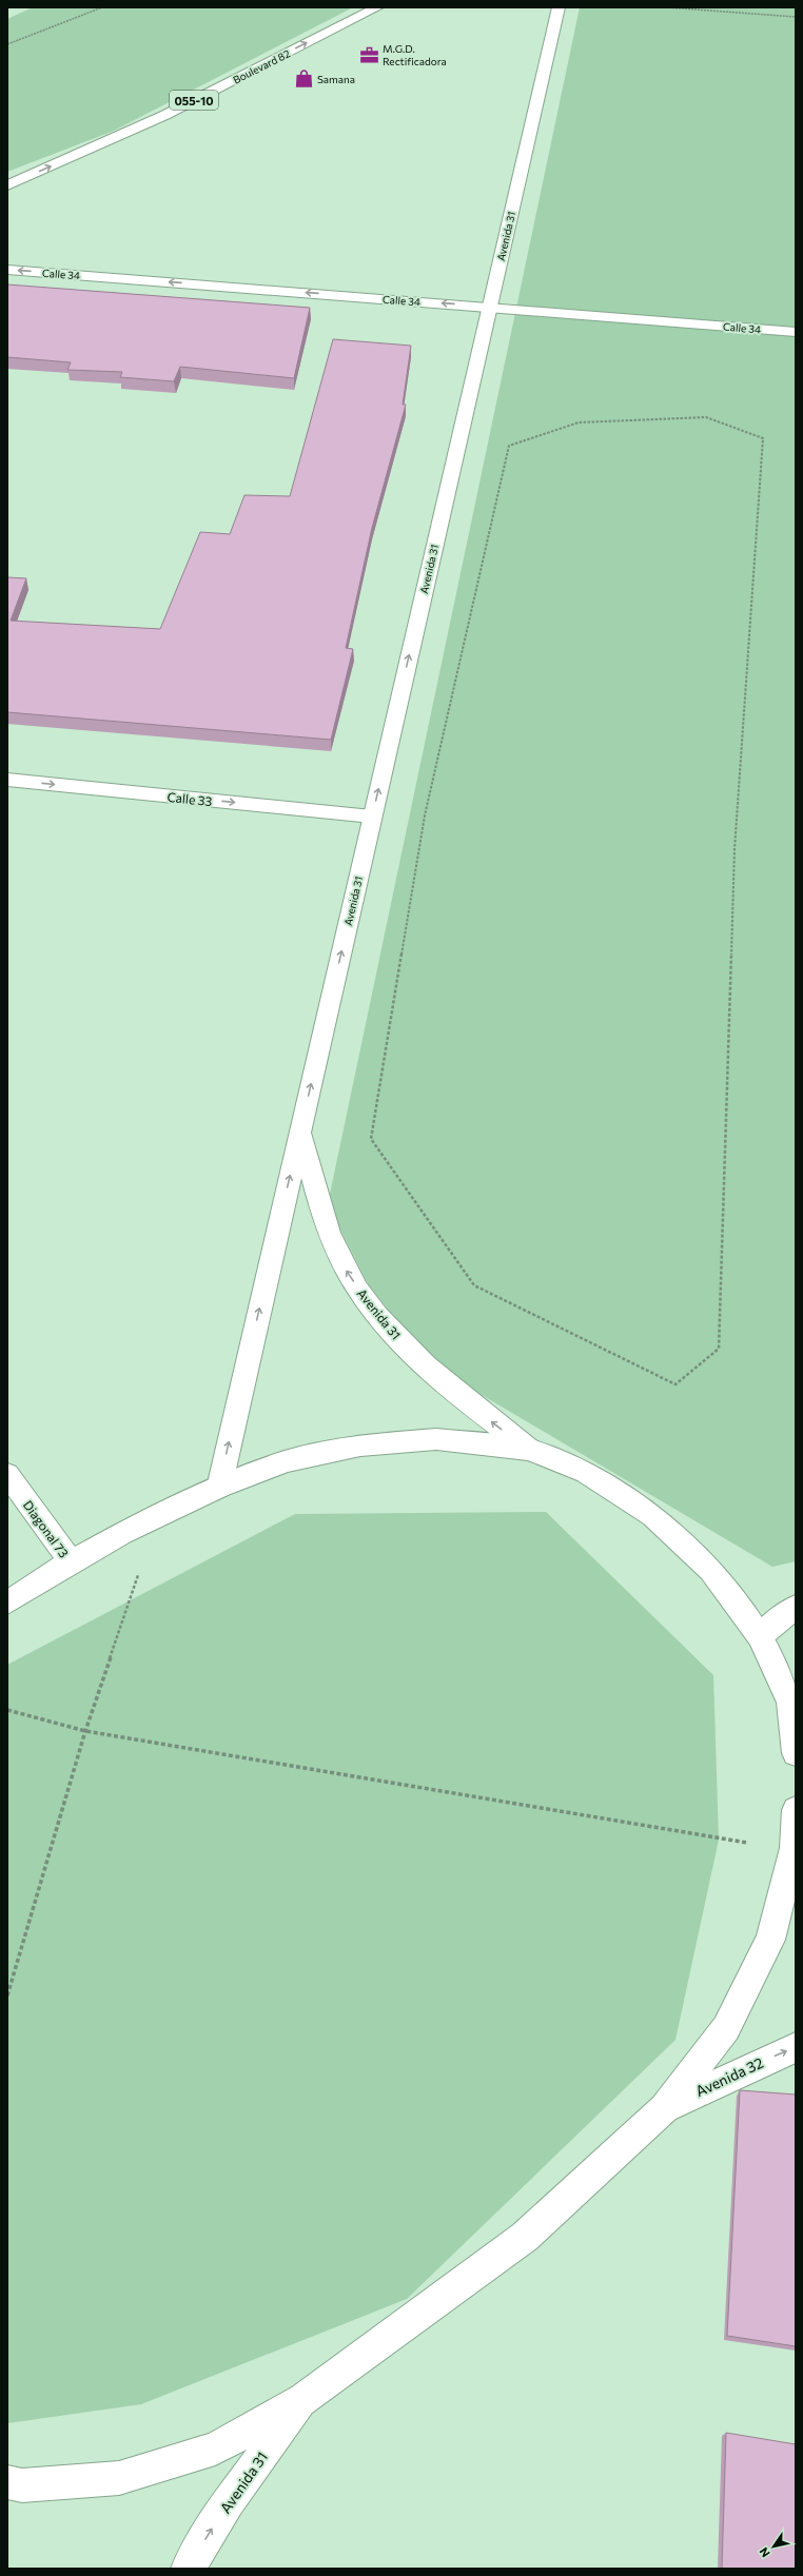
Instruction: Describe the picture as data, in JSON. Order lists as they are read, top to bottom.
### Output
{
  "streets": {
    "main road": [
      "Boulevard 82",
      "055-10",
      "Avenida 31",
      "Calle 34",
      "Calle 33",
      "Diagonal 73",
      "Avenida 32"
    ]
  },
  "crossings": [
    ["Avenida 31", "Calle 34"],
    ["Avenida 31", "Calle 33"]
  ],
  "one_way": [
    "Boulevard 82",
    "Avenida 31",
    "Calle 34",
    "Calle 33",
    "Avenida 32"
  ],
  "places": {
    "office": ["M.G.D. Rectificadora"],
    "shop": ["Samana"]
  },
  "north": "bottom left"
}
